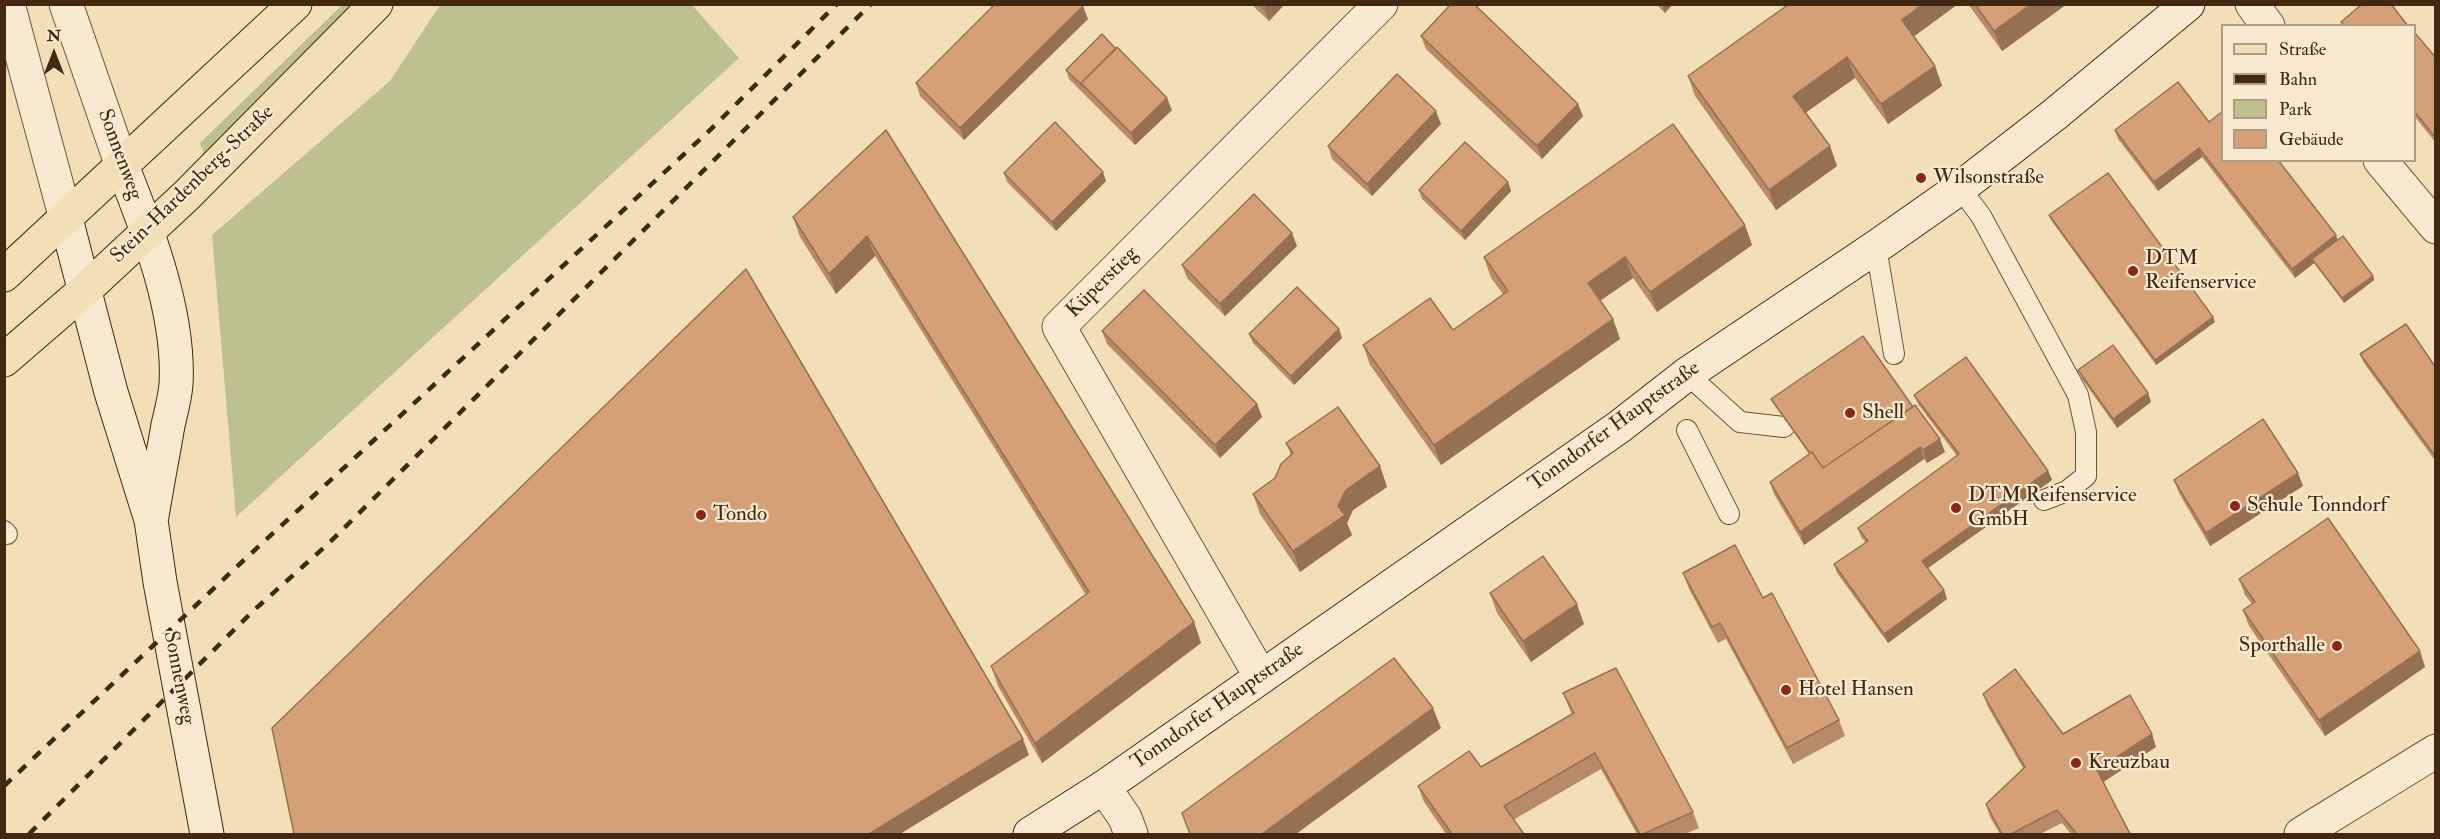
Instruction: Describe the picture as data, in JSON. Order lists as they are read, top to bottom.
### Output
{
  "streets": {
    "main road": [
      "Sonnenweg",
      "Stein-Hardenberg-Straße",
      "Küperstieg",
      "Tonndorfer Hauptstraße"
    ]
  },
  "crossings": [
    ["Sonnenweg", "Stein-Hardenberg-Straße"],
    ["Küperstieg", "Tonndorfer Hauptstraße"]
  ],
  "places": [
    "Wilsonstraße",
    "DTM Reifenservice",
    "Shell",
    "Schule Tonndorf",
    "DTM Reifenservice GmbH",
    "Tondo",
    "Sporthalle",
    "Hotel Hansen",
    "Kreuzbau"
  ],
  "legend": [
    "Straße",
    "Bahn",
    "Park",
    "Gebäude"
  ],
  "north": "top"
}
